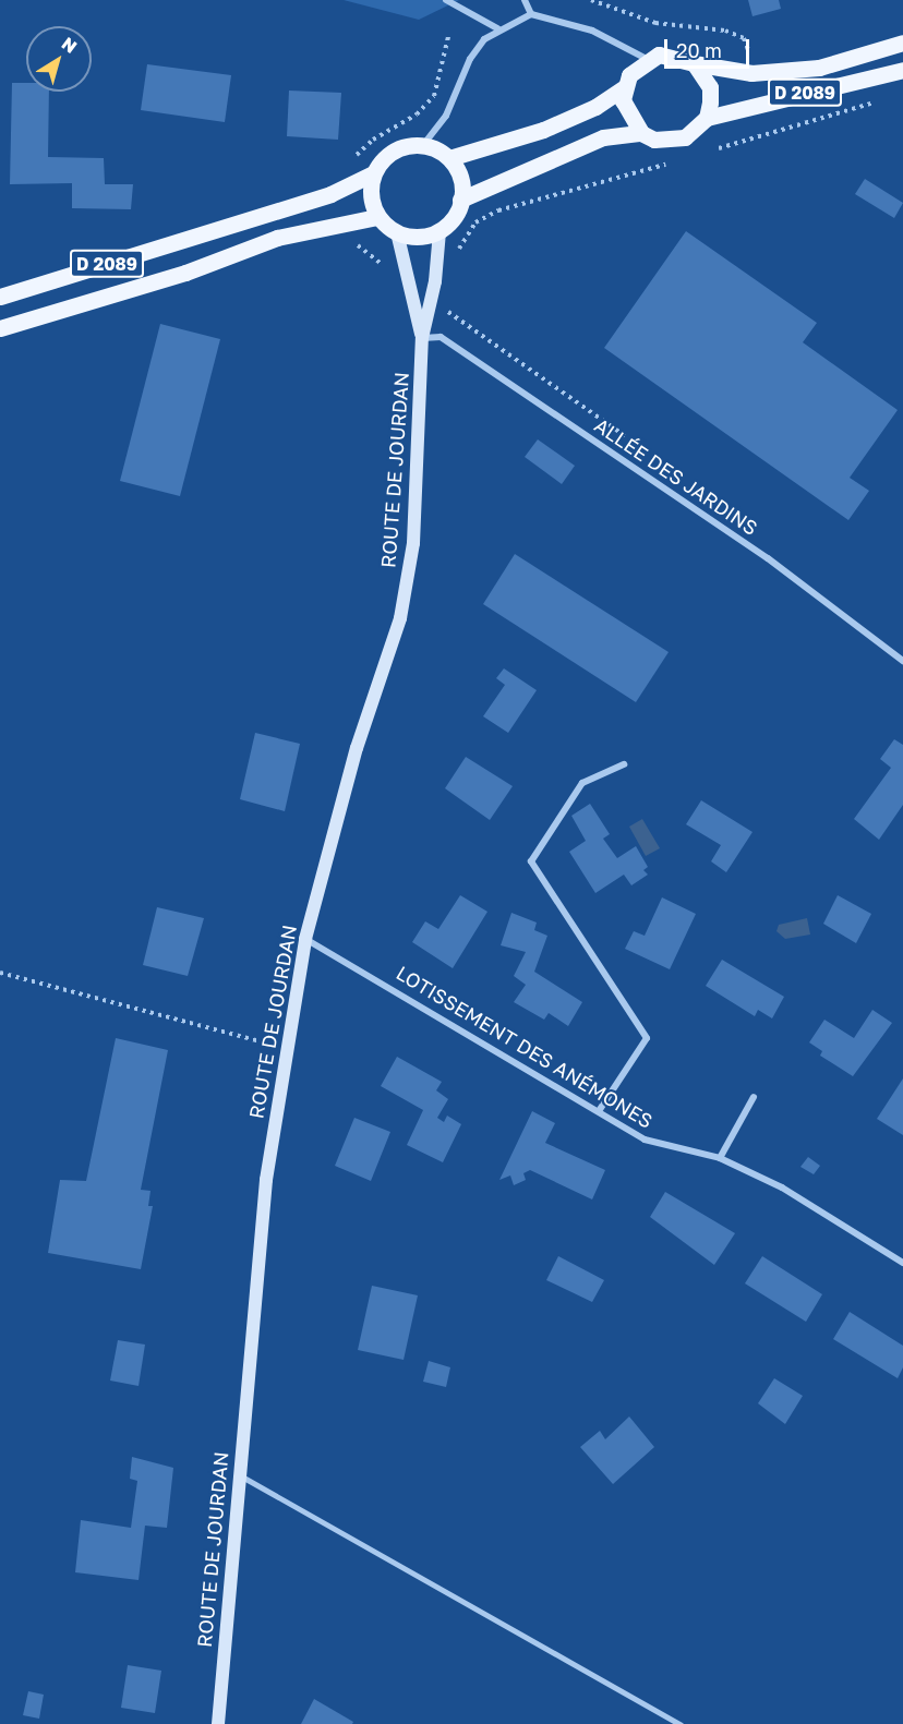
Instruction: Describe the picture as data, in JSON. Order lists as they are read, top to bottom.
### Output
{
  "streets": {
    "main road": ["D 2089"],
    "street": ["ROUTE DE JOURDAN", "ALLÉE DES JARDINS", "LOTISSEMENT DES ANÉMONES"]
  },
  "crossings": [
    ["D 2089", "ROUTE DE JOURDAN"],
    ["ROUTE DE JOURDAN", "ALLÉE DES JARDINS"],
    ["ROUTE DE JOURDAN", "LOTISSEMENT DES ANÉMONES"]
  ],
  "scale_bar": "20 m",
  "north": "top right"
}
